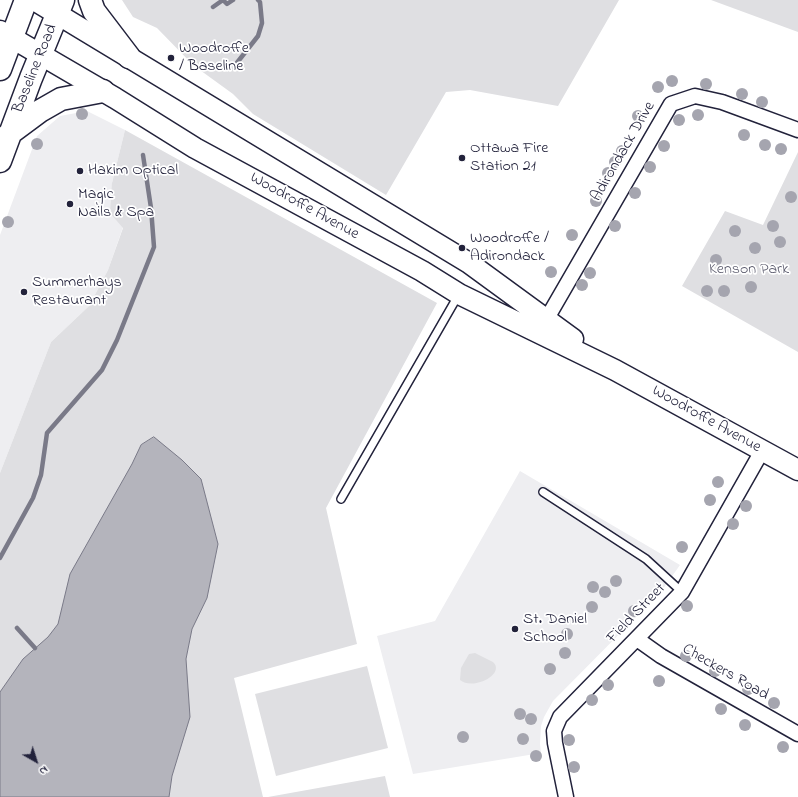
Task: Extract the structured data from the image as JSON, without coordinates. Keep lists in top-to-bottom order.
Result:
{
  "streets": {
    "main road": ["Baseline Road", "Woodroffe Avenue"],
    "street": ["Adirondack Drive", "Field Street", "Checkers Road"]
  },
  "crossings": [
    ["Baseline Road", "Woodroffe Avenue"],
    ["Adirondack Drive", "Woodroffe Avenue"],
    ["Woodroffe Avenue", "Field Street"],
    ["Field Street", "Checkers Road"]
  ],
  "parks": ["Kenson Park"],
  "places": [
    "Woodroffe / Baseline",
    "Ottawa Fire Station 21",
    "Hakim Optical",
    "Magic Nails & Spa",
    "Woodroffe / Adirondack",
    "Summerhays Restaurant",
    "St. Daniel School"
  ],
  "north": "bottom right"
}
